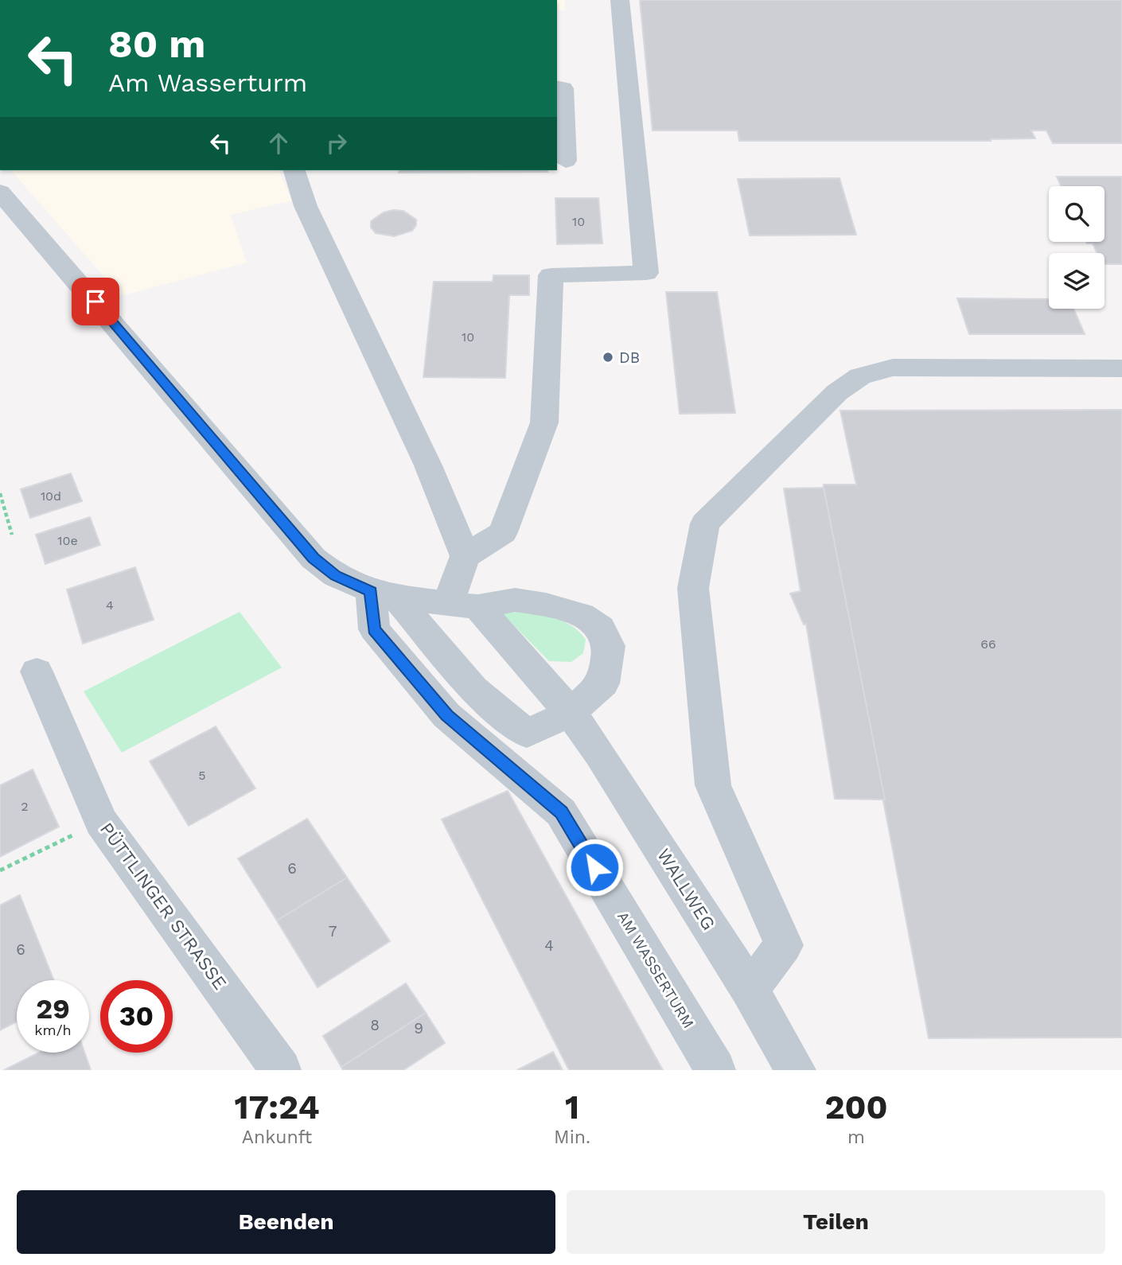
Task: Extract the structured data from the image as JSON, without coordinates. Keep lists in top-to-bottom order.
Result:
{
  "streets": {
    "street": ["WALLWEG", "PÜTTLINGER STRASSE", "AM WASSERTURM"]
  },
  "places": ["DB"],
  "house_numbers": [
    "10",
    "10",
    "10d",
    "10e",
    "4",
    "66",
    "5",
    "2",
    "6",
    "7",
    "4",
    "6",
    "8",
    "9"
  ],
  "page": {
    "turn": ["80 m", "Am Wasserturm"],
    "speed": "29 km/h",
    "limit": "30",
    "eta": [
      "17:24",
      "Ankunft",
      "1",
      "Min.",
      "200",
      "m"
    ],
    "buttons": ["Beenden", "Teilen"]
  }
}
